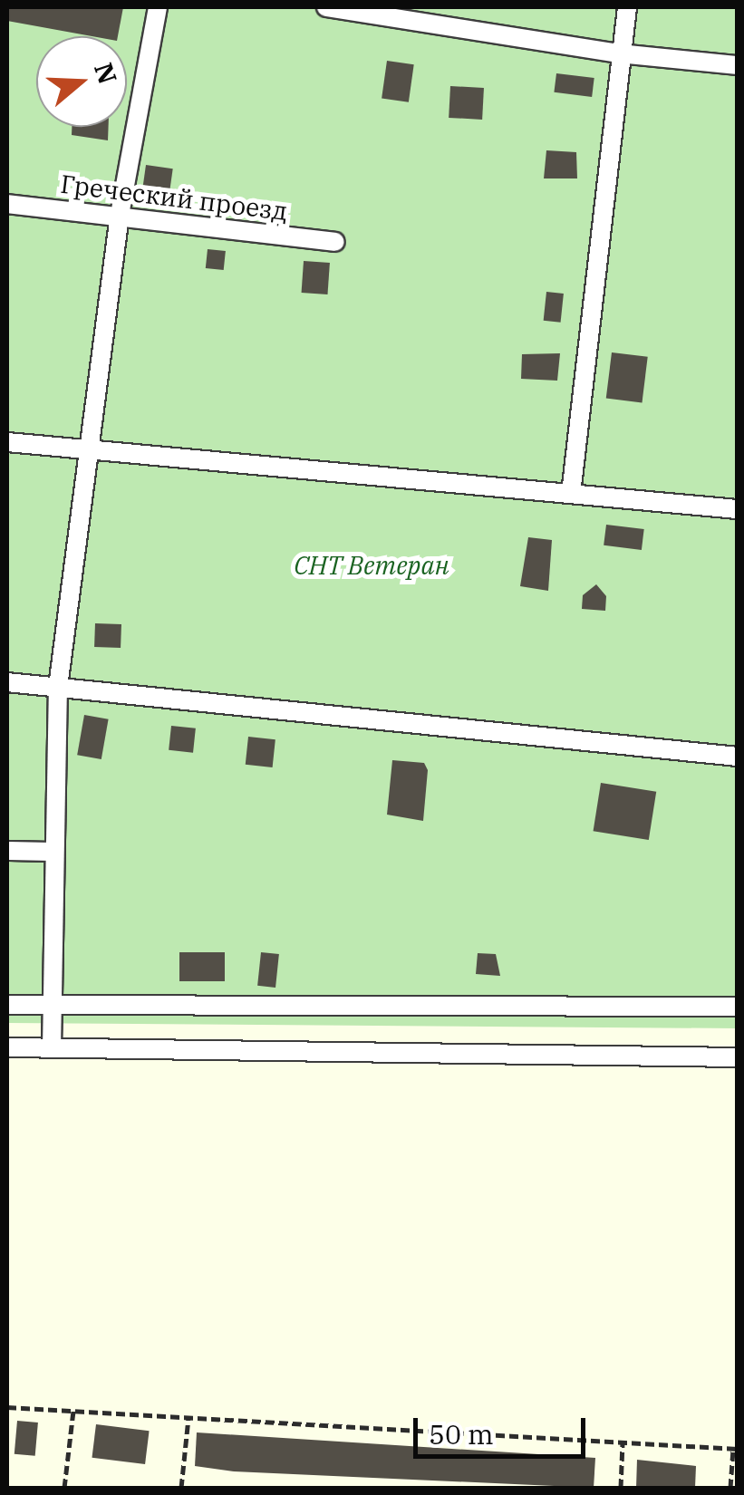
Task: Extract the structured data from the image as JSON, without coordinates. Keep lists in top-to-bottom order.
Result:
{
  "streets": {
    "street": ["Греческий проезд"]
  },
  "parks": ["СНТ Ветеран"],
  "scale_bar": "50 m",
  "north": "right"
}
